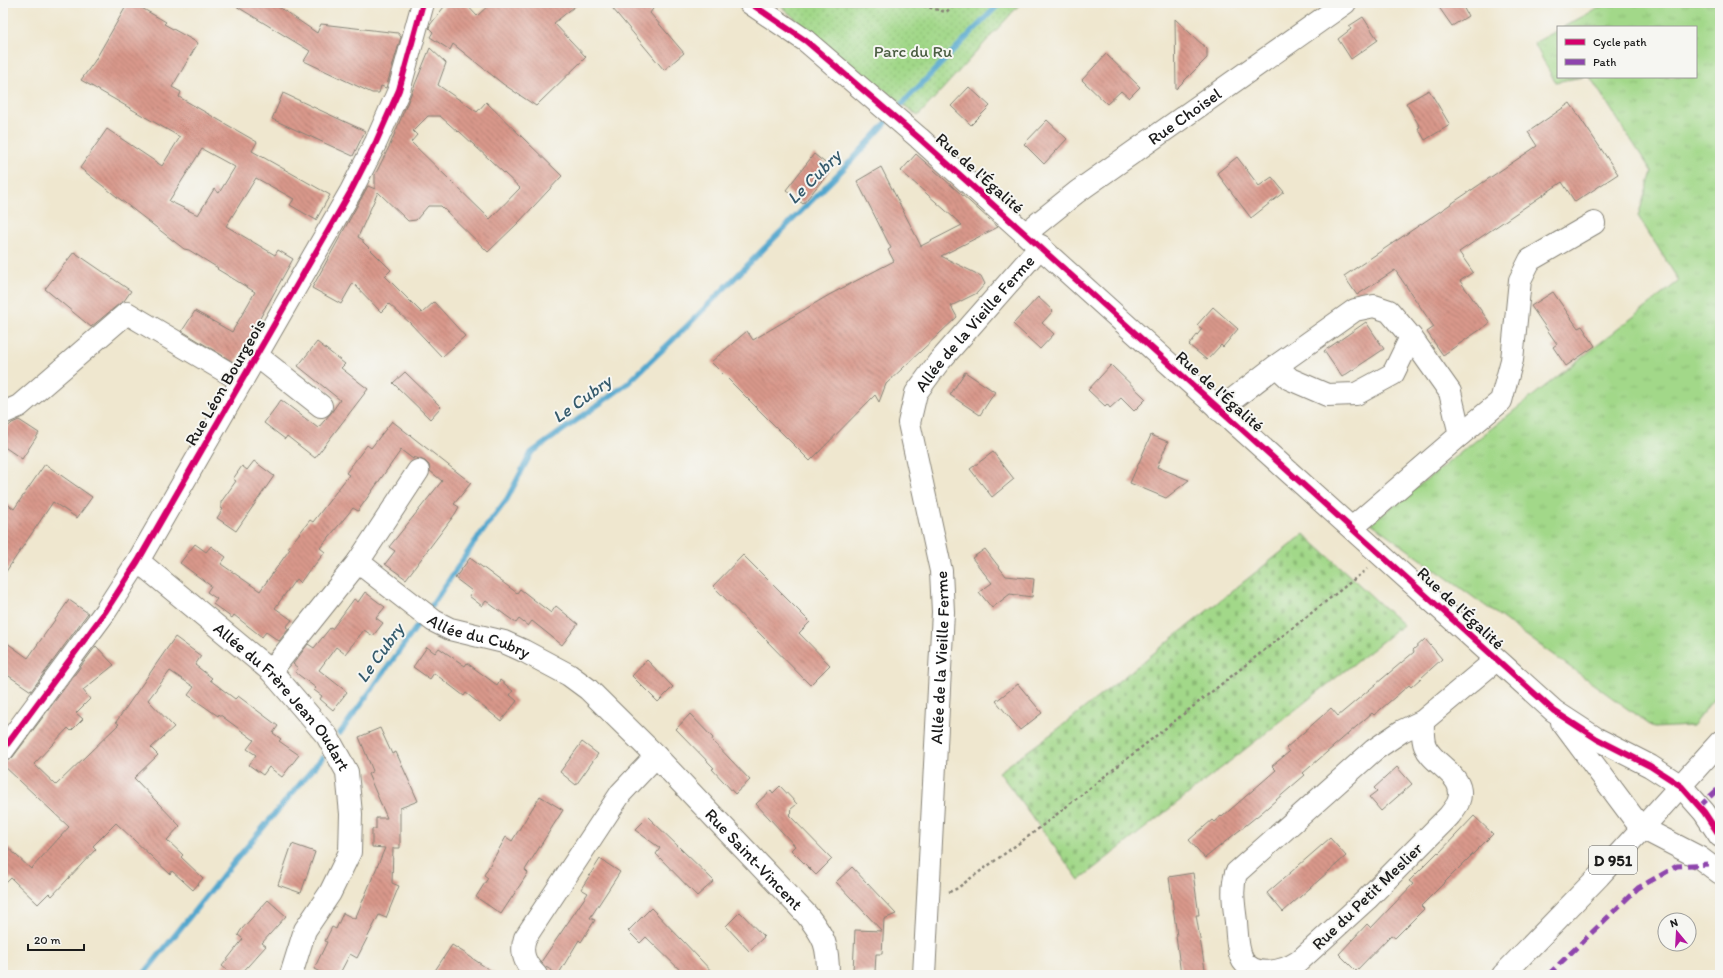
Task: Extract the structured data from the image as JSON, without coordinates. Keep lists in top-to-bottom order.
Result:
{
  "streets": {
    "street": [
      "Rue Choisel",
      "Rue de l'Égalité",
      "Allée de la Vieille Ferme",
      "Rue Léon Bourgeois",
      "Allée du Cubry",
      "Allée du Frère Jean Oudart",
      "Rue Saint-Vincent",
      "D 951",
      "Rue du Petit Meslier"
    ]
  },
  "crossings": [
    ["Rue Choisel", "Rue de l'Égalité"],
    ["Rue Choisel", "Allée de la Vieille Ferme"],
    ["Rue de l'Égalité", "Allée de la Vieille Ferme"],
    ["Rue de l'Égalité", "D 951"],
    ["Rue de l'Égalité", "Rue du Petit Meslier"],
    ["Rue Léon Bourgeois", "Allée du Frère Jean Oudart"],
    ["Allée du Cubry", "Rue Saint-Vincent"]
  ],
  "water": ["Le Cubry"],
  "parks": ["Parc du Ru"],
  "legend": ["Cycle path", "Path"],
  "scale_bar": "20 m",
  "north": "top"
}
